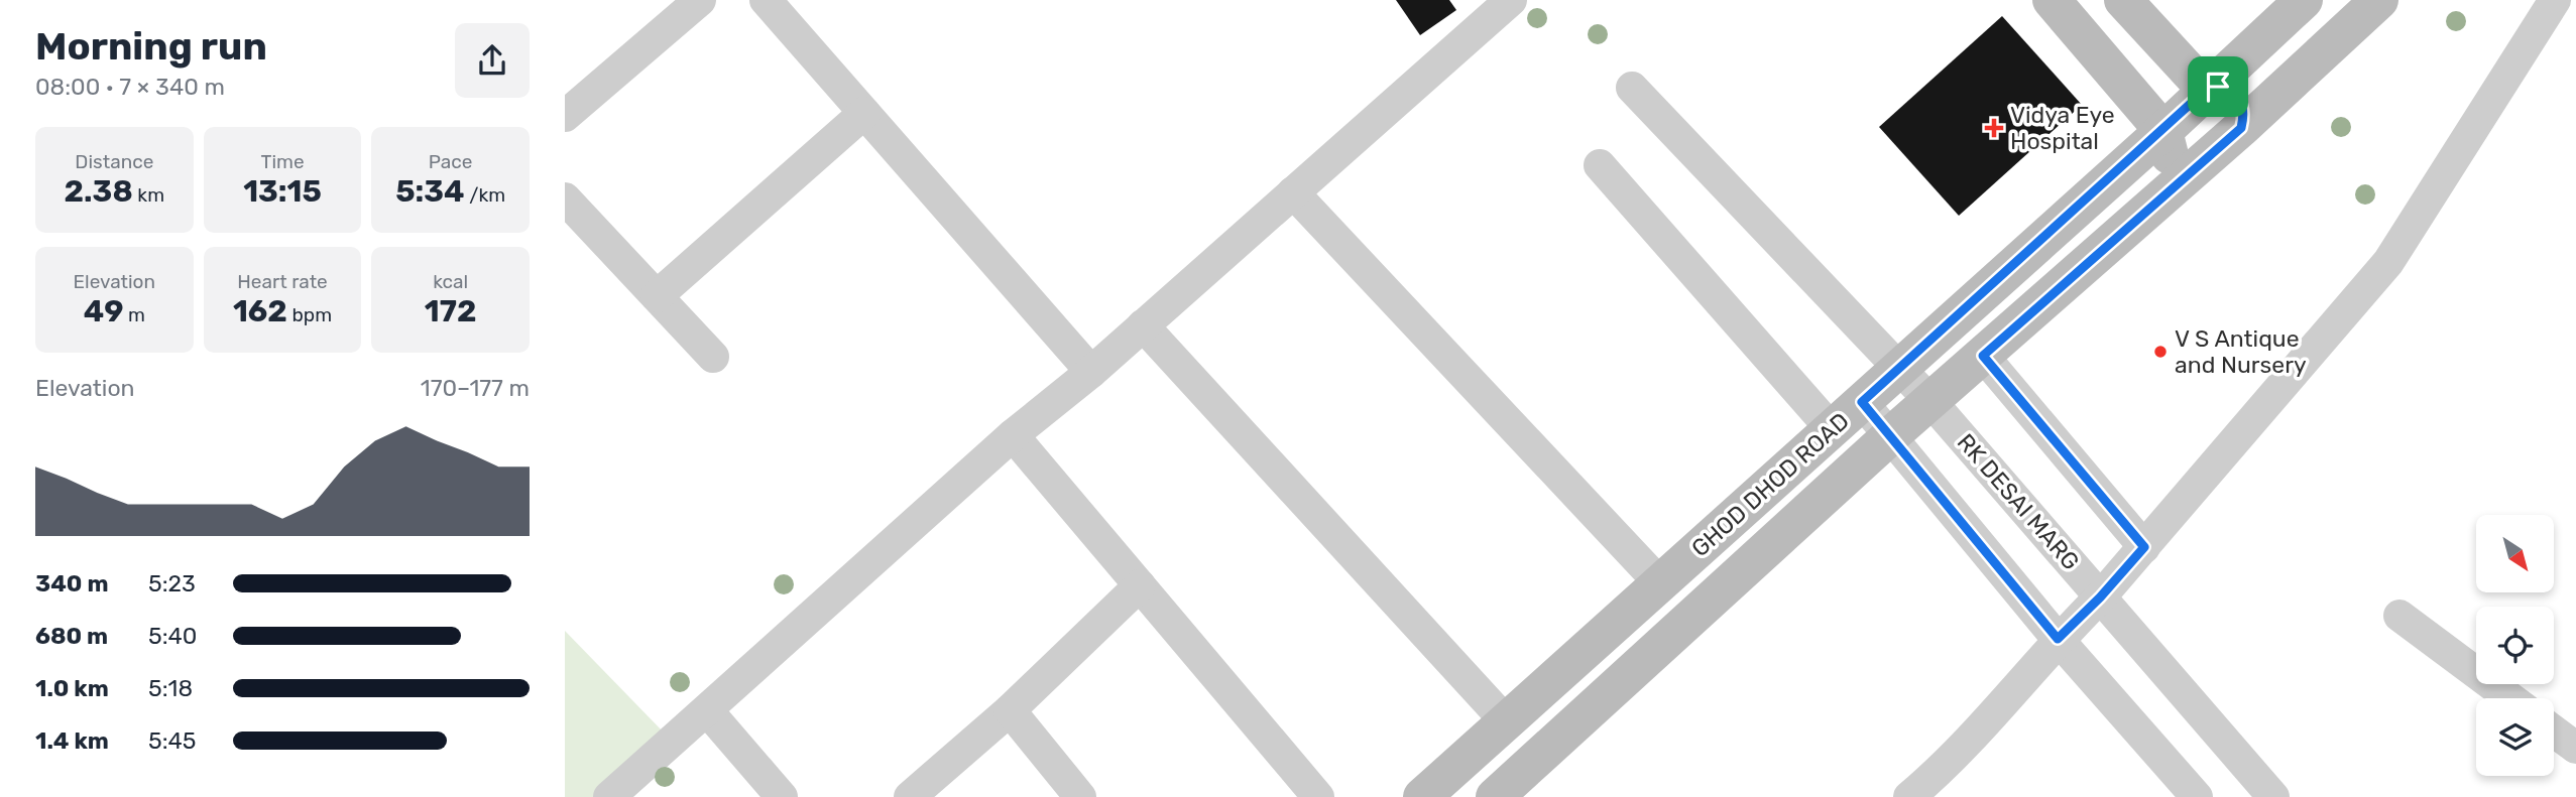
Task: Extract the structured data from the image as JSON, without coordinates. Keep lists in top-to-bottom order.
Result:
{
  "streets": {
    "main road": ["GHOD DHOD ROAD"],
    "street": ["RK DESAI MARG"]
  },
  "crossings": [
    ["GHOD DHOD ROAD", "RK DESAI MARG"]
  ],
  "places": {
    "health": ["Vidya Eye Hospital"],
    "other": ["V S Antique and Nursery"]
  },
  "north": "bottom right",
  "page": {
    "heading": ["Morning run", "08:00 · 7 × 340 m"],
    "stats": [
      ["Distance", "2.38 km"],
      ["Time", "13:15"],
      ["Pace", "5:34 /km"],
      ["Elevation", "49 m"],
      ["Heart rate", "162 bpm"],
      ["kcal", "172"]
    ],
    "chart": ["Elevation", "170–177 m"],
    "list": [
      {
        "name": "340 m",
        "note": "5:23"
      },
      {
        "name": "680 m",
        "note": "5:40"
      },
      {
        "name": "1.0 km",
        "note": "5:18"
      },
      {
        "name": "1.4 km",
        "note": "5:45"
      }
    ]
  }
}
